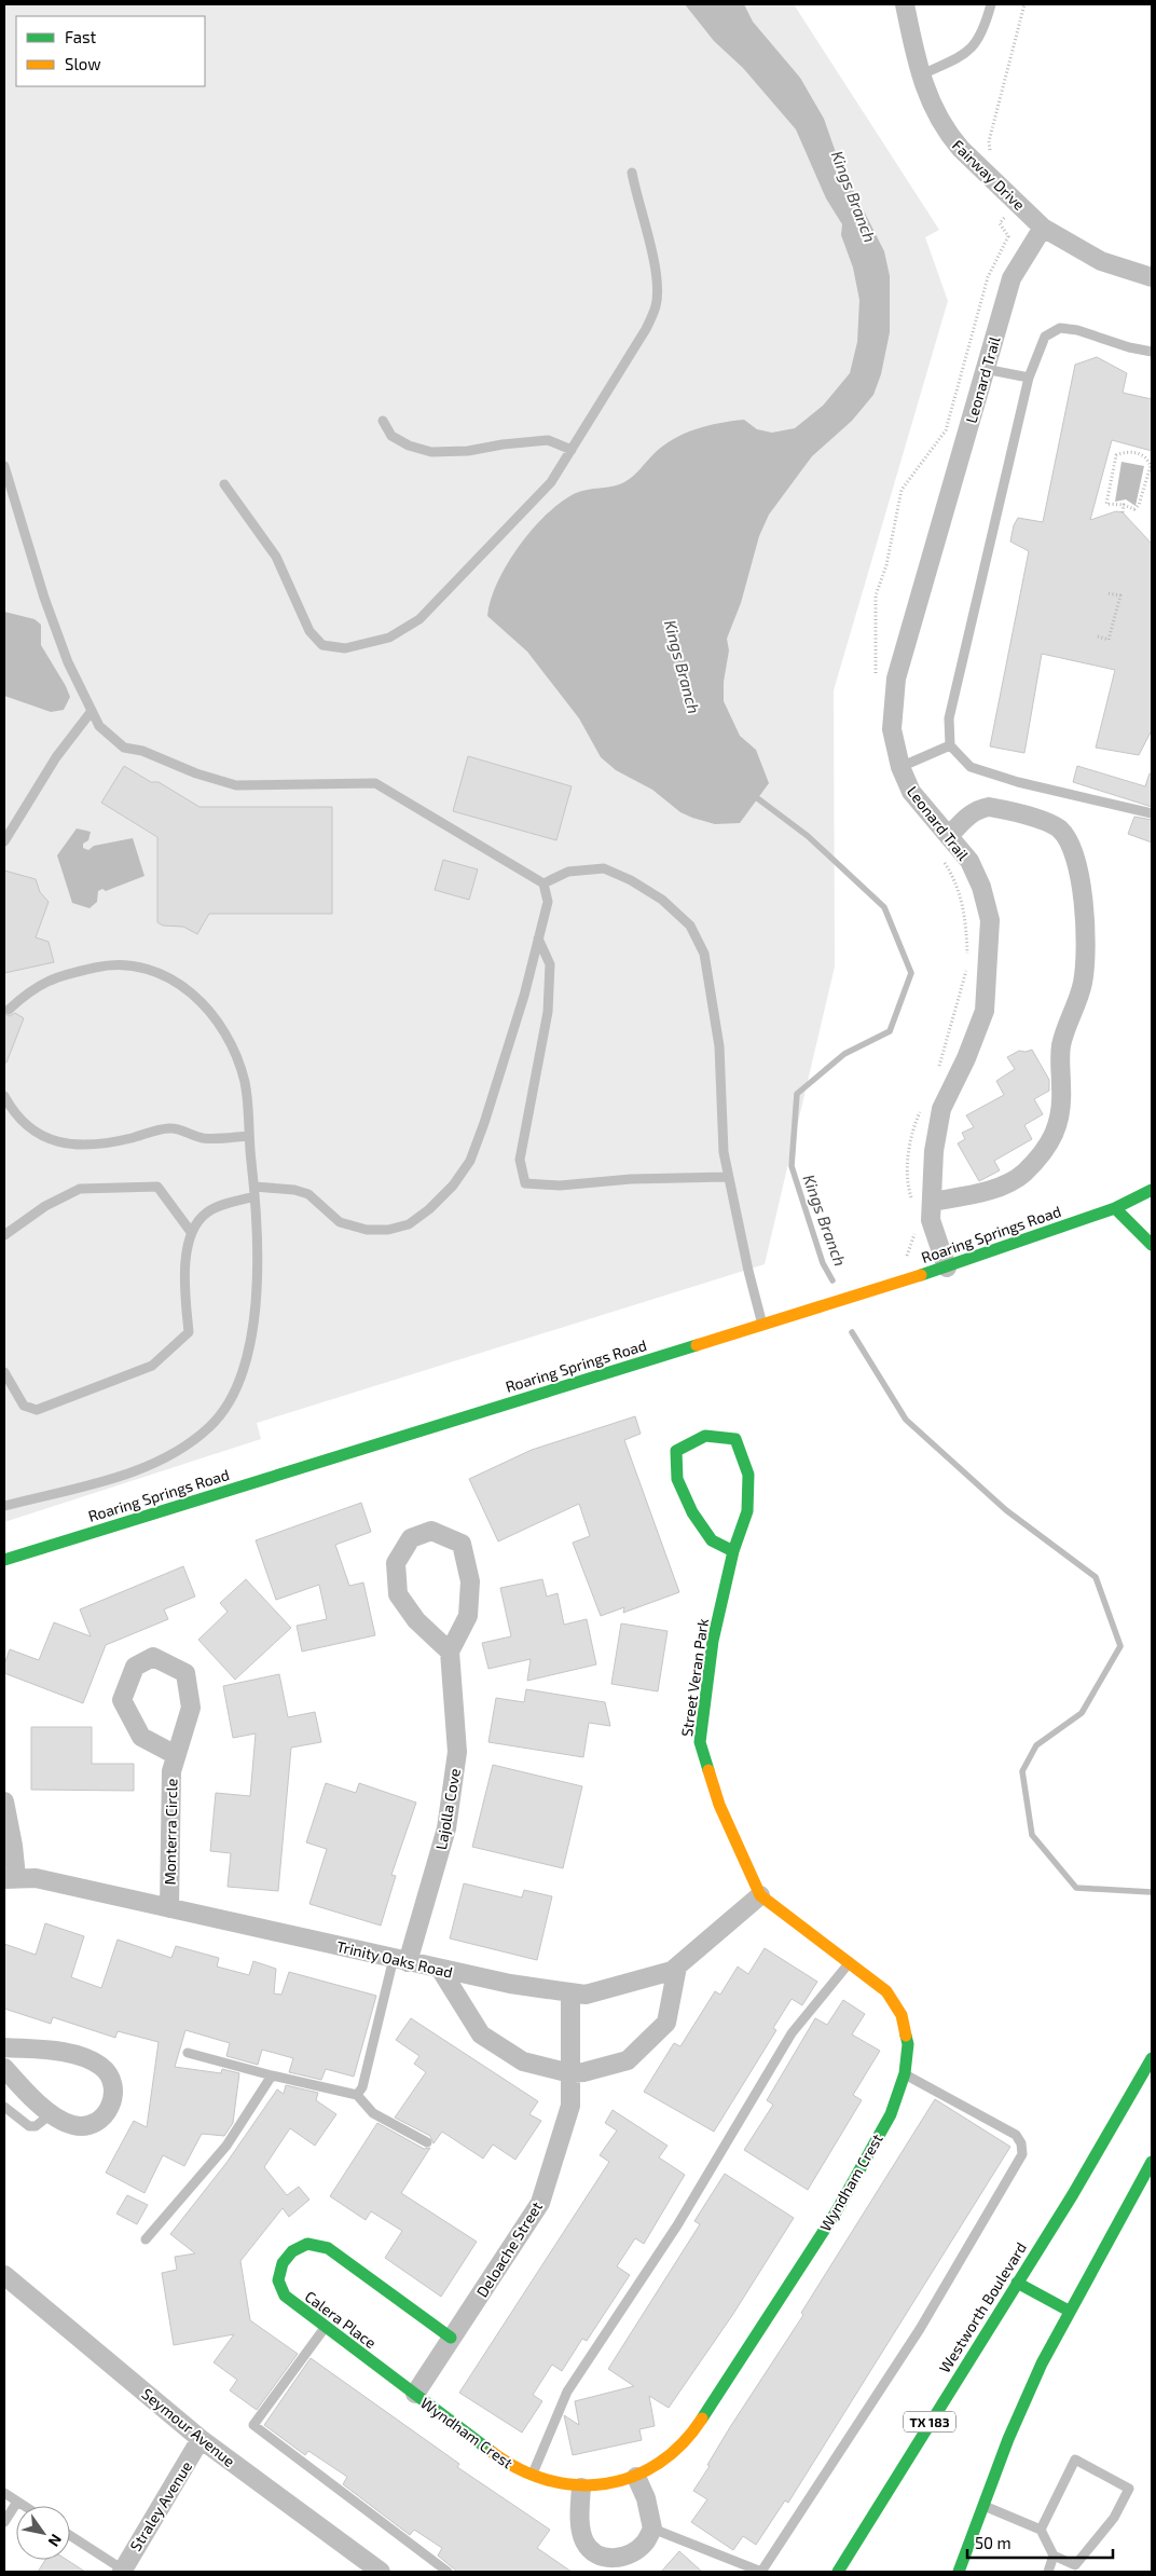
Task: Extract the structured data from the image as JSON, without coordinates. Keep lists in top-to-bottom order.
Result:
{
  "streets": {
    "street": [
      "Fairway Drive",
      "Leonard Trail",
      "Roaring Springs Road",
      "Street Veran Park",
      "Lajolla Cove",
      "Monterra Circle",
      "Trinity Oaks Road",
      "Wyndham Crest",
      "Deloache Street",
      "Westworth Boulevard",
      "Calera Place",
      "TX 183",
      "Seymour Avenue",
      "Straley Avenue"
    ]
  },
  "crossings": [
    ["Fairway Drive", "Leonard Trail"],
    ["Leonard Trail", "Roaring Springs Road"],
    ["Street Veran Park", "Trinity Oaks Road"],
    ["Street Veran Park", "Wyndham Crest"],
    ["Lajolla Cove", "Trinity Oaks Road"],
    ["Monterra Circle", "Trinity Oaks Road"],
    ["Trinity Oaks Road", "Wyndham Crest"],
    ["Trinity Oaks Road", "Deloache Street"],
    ["Wyndham Crest", "Deloache Street"],
    ["Wyndham Crest", "Calera Place"],
    ["Deloache Street", "Calera Place"],
    ["Seymour Avenue", "Straley Avenue"]
  ],
  "water": ["Kings Branch"],
  "legend": ["Fast", "Slow"],
  "scale_bar": "50 m",
  "north": "bottom right"
}
